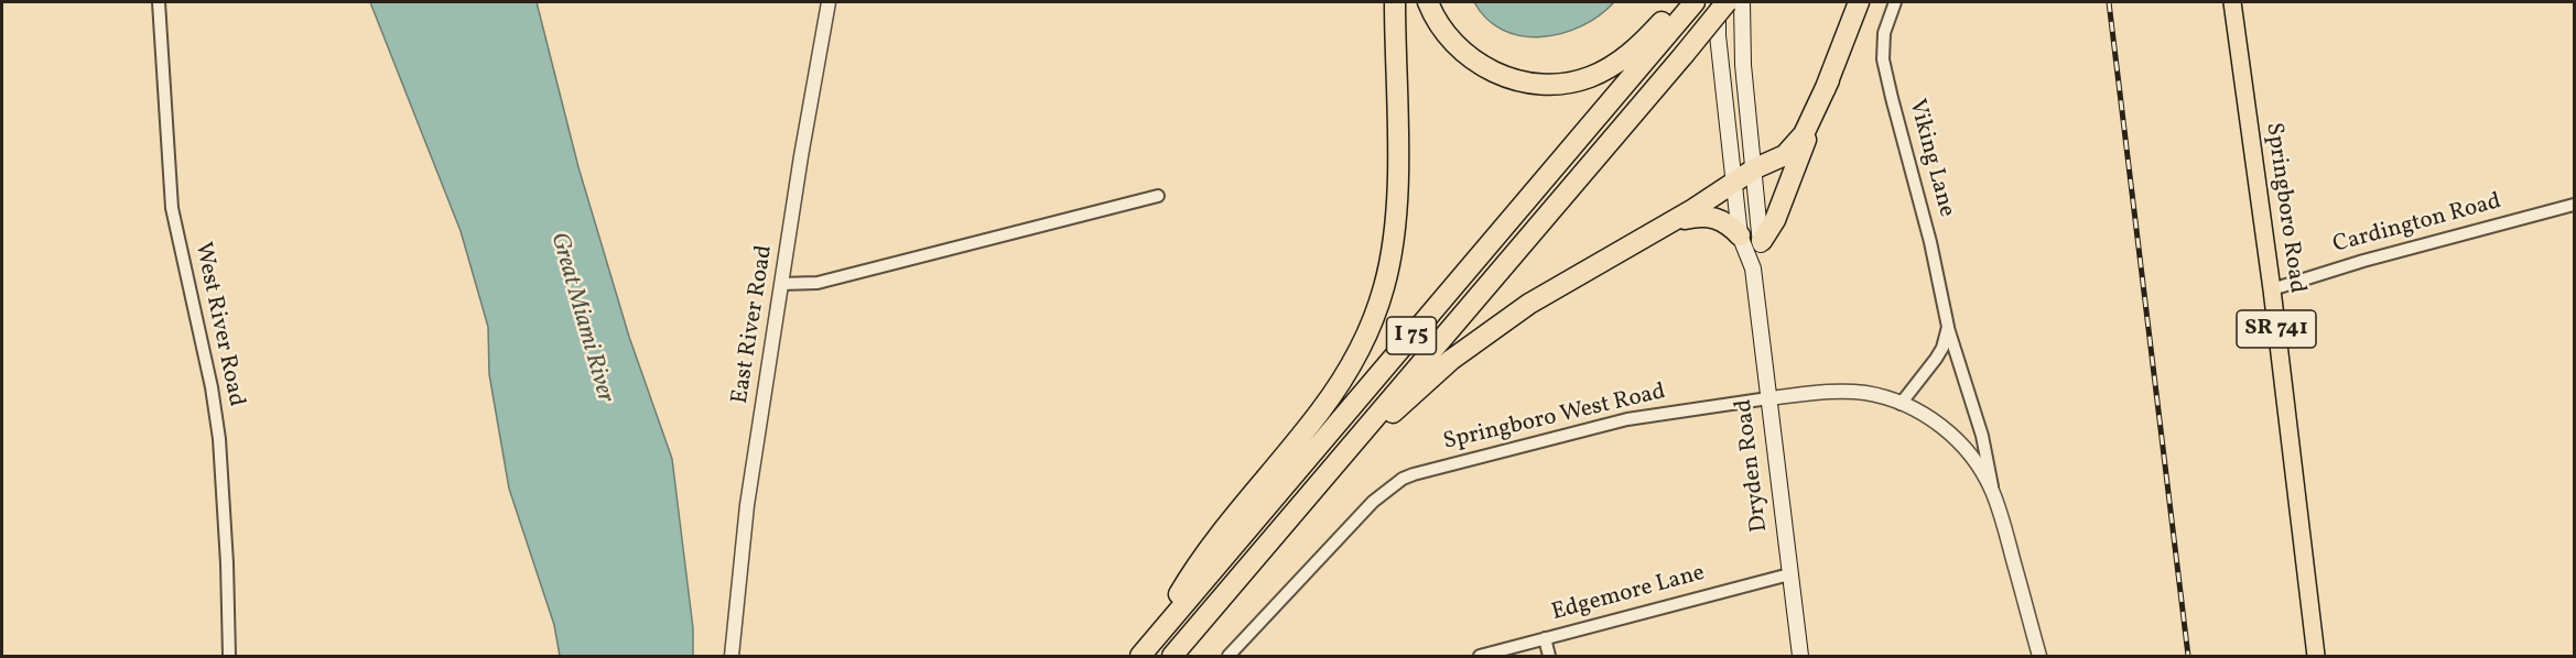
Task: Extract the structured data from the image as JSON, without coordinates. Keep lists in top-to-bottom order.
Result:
{
  "streets": {
    "highway": ["I 75"],
    "main road": ["Springboro Road", "SR 741", "Dryden Road"],
    "street": [
      "Viking Lane",
      "Cardington Road",
      "West River Road",
      "East River Road",
      "Springboro West Road",
      "Edgemore Lane"
    ]
  },
  "crossings": [
    ["Viking Lane", "Springboro West Road"],
    ["Springboro Road", "Cardington Road"],
    ["Springboro West Road", "Dryden Road"],
    ["Dryden Road", "Edgemore Lane"]
  ],
  "water": ["Great Miami River"]
}
